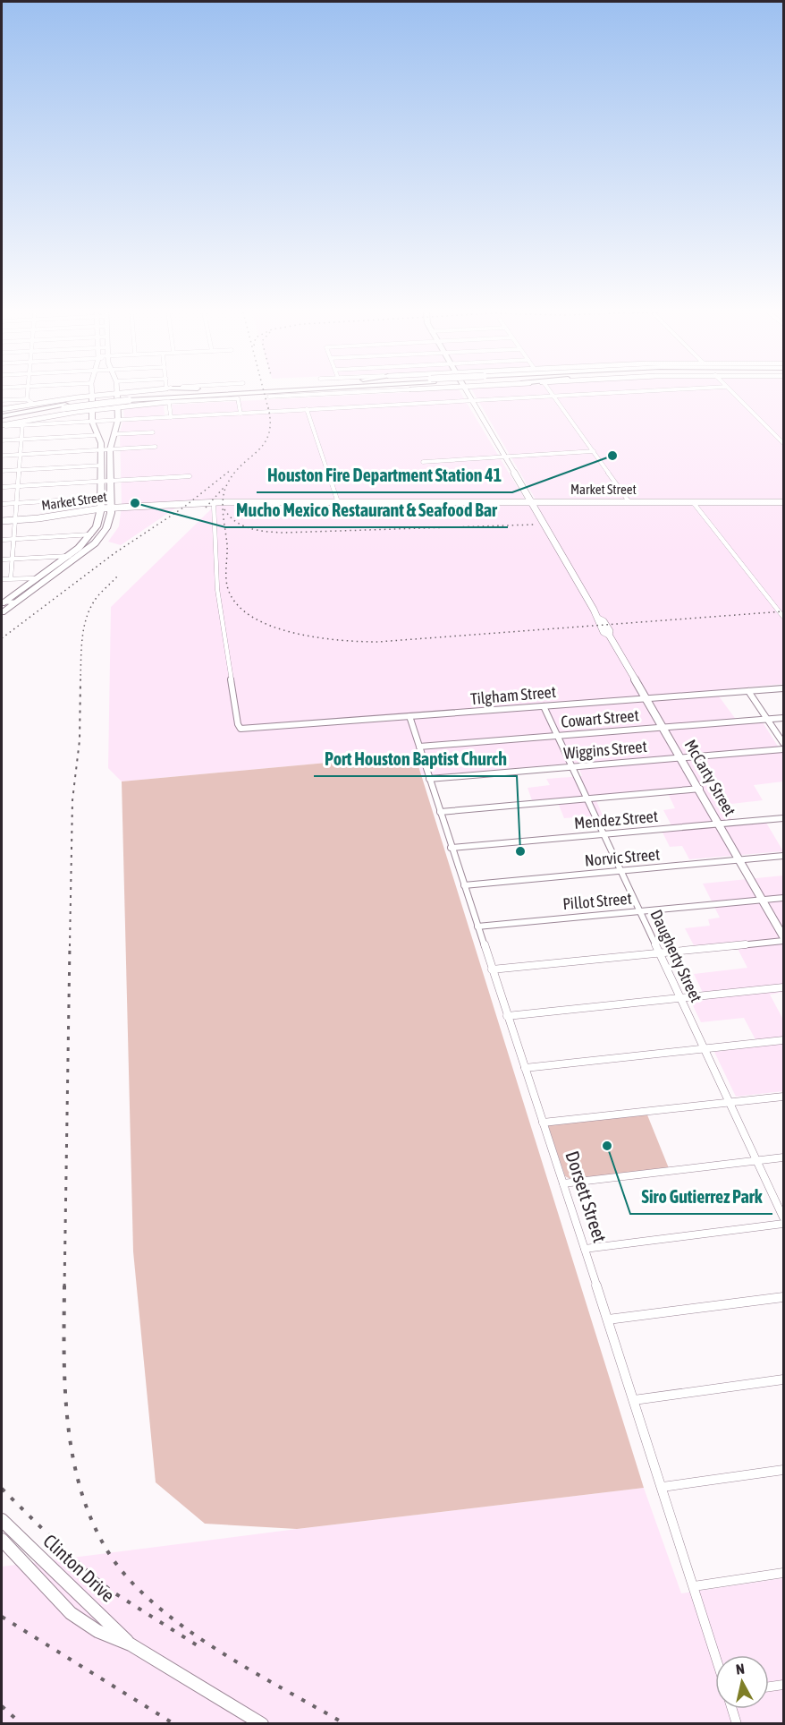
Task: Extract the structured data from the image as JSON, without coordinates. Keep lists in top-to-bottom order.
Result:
{
  "streets": {
    "main road": ["Market Street", "McCarty Street", "Clinton Drive"],
    "street": [
      "Tilgham Street",
      "Cowart Street",
      "Wiggins Street",
      "Mendez Street",
      "Norvic Street",
      "Pillot Street",
      "Daugherty Street",
      "Dorsett Street"
    ]
  },
  "crossings": [
    ["Market Street", "Tilgham Street"],
    ["Market Street", "McCarty Street"],
    ["Tilgham Street", "McCarty Street"],
    ["Tilgham Street", "Daugherty Street"],
    ["Tilgham Street", "Dorsett Street"],
    ["Cowart Street", "McCarty Street"],
    ["Cowart Street", "Daugherty Street"],
    ["Cowart Street", "Dorsett Street"],
    ["Wiggins Street", "McCarty Street"],
    ["Wiggins Street", "Daugherty Street"],
    ["Wiggins Street", "Dorsett Street"],
    ["McCarty Street", "Mendez Street"],
    ["McCarty Street", "Norvic Street"],
    ["McCarty Street", "Pillot Street"],
    ["Mendez Street", "Daugherty Street"],
    ["Mendez Street", "Dorsett Street"],
    ["Norvic Street", "Daugherty Street"],
    ["Norvic Street", "Dorsett Street"],
    ["Pillot Street", "Daugherty Street"],
    ["Pillot Street", "Dorsett Street"]
  ],
  "places": [
    "Houston Fire Department Station 41",
    "Mucho Mexico Restaurant & Seafood Bar",
    "Port Houston Baptist Church",
    "Siro Gutierrez Park"
  ],
  "north": "top"
}
